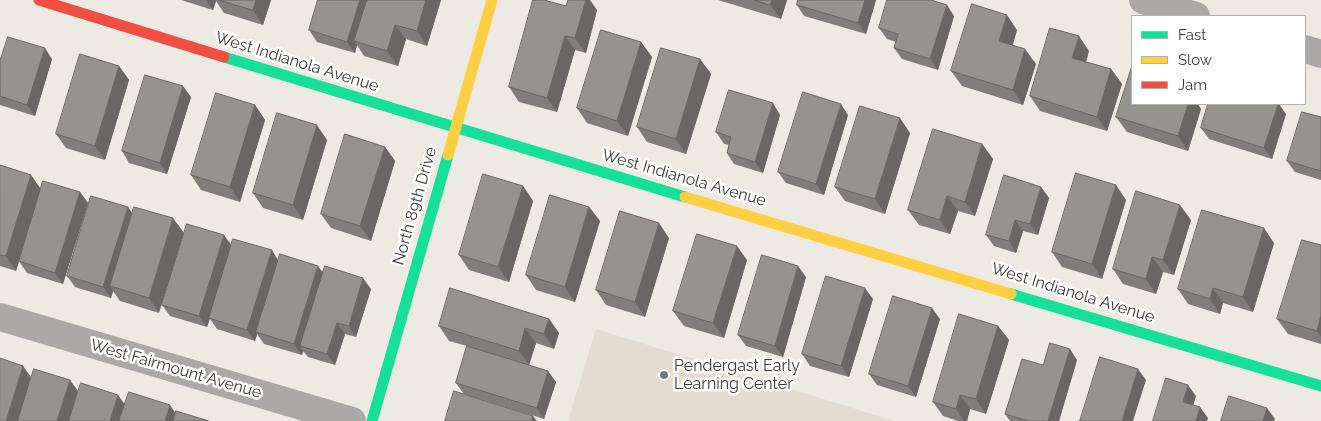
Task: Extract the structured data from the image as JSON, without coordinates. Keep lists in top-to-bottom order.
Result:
{
  "streets": {
    "street": ["West Indianola Avenue", "North 89th Drive", "West Fairmount Avenue"]
  },
  "crossings": [
    ["West Indianola Avenue", "North 89th Drive"]
  ],
  "places": ["Pendergast Early Learning Center"],
  "legend": ["Fast", "Slow", "Jam"]
}
